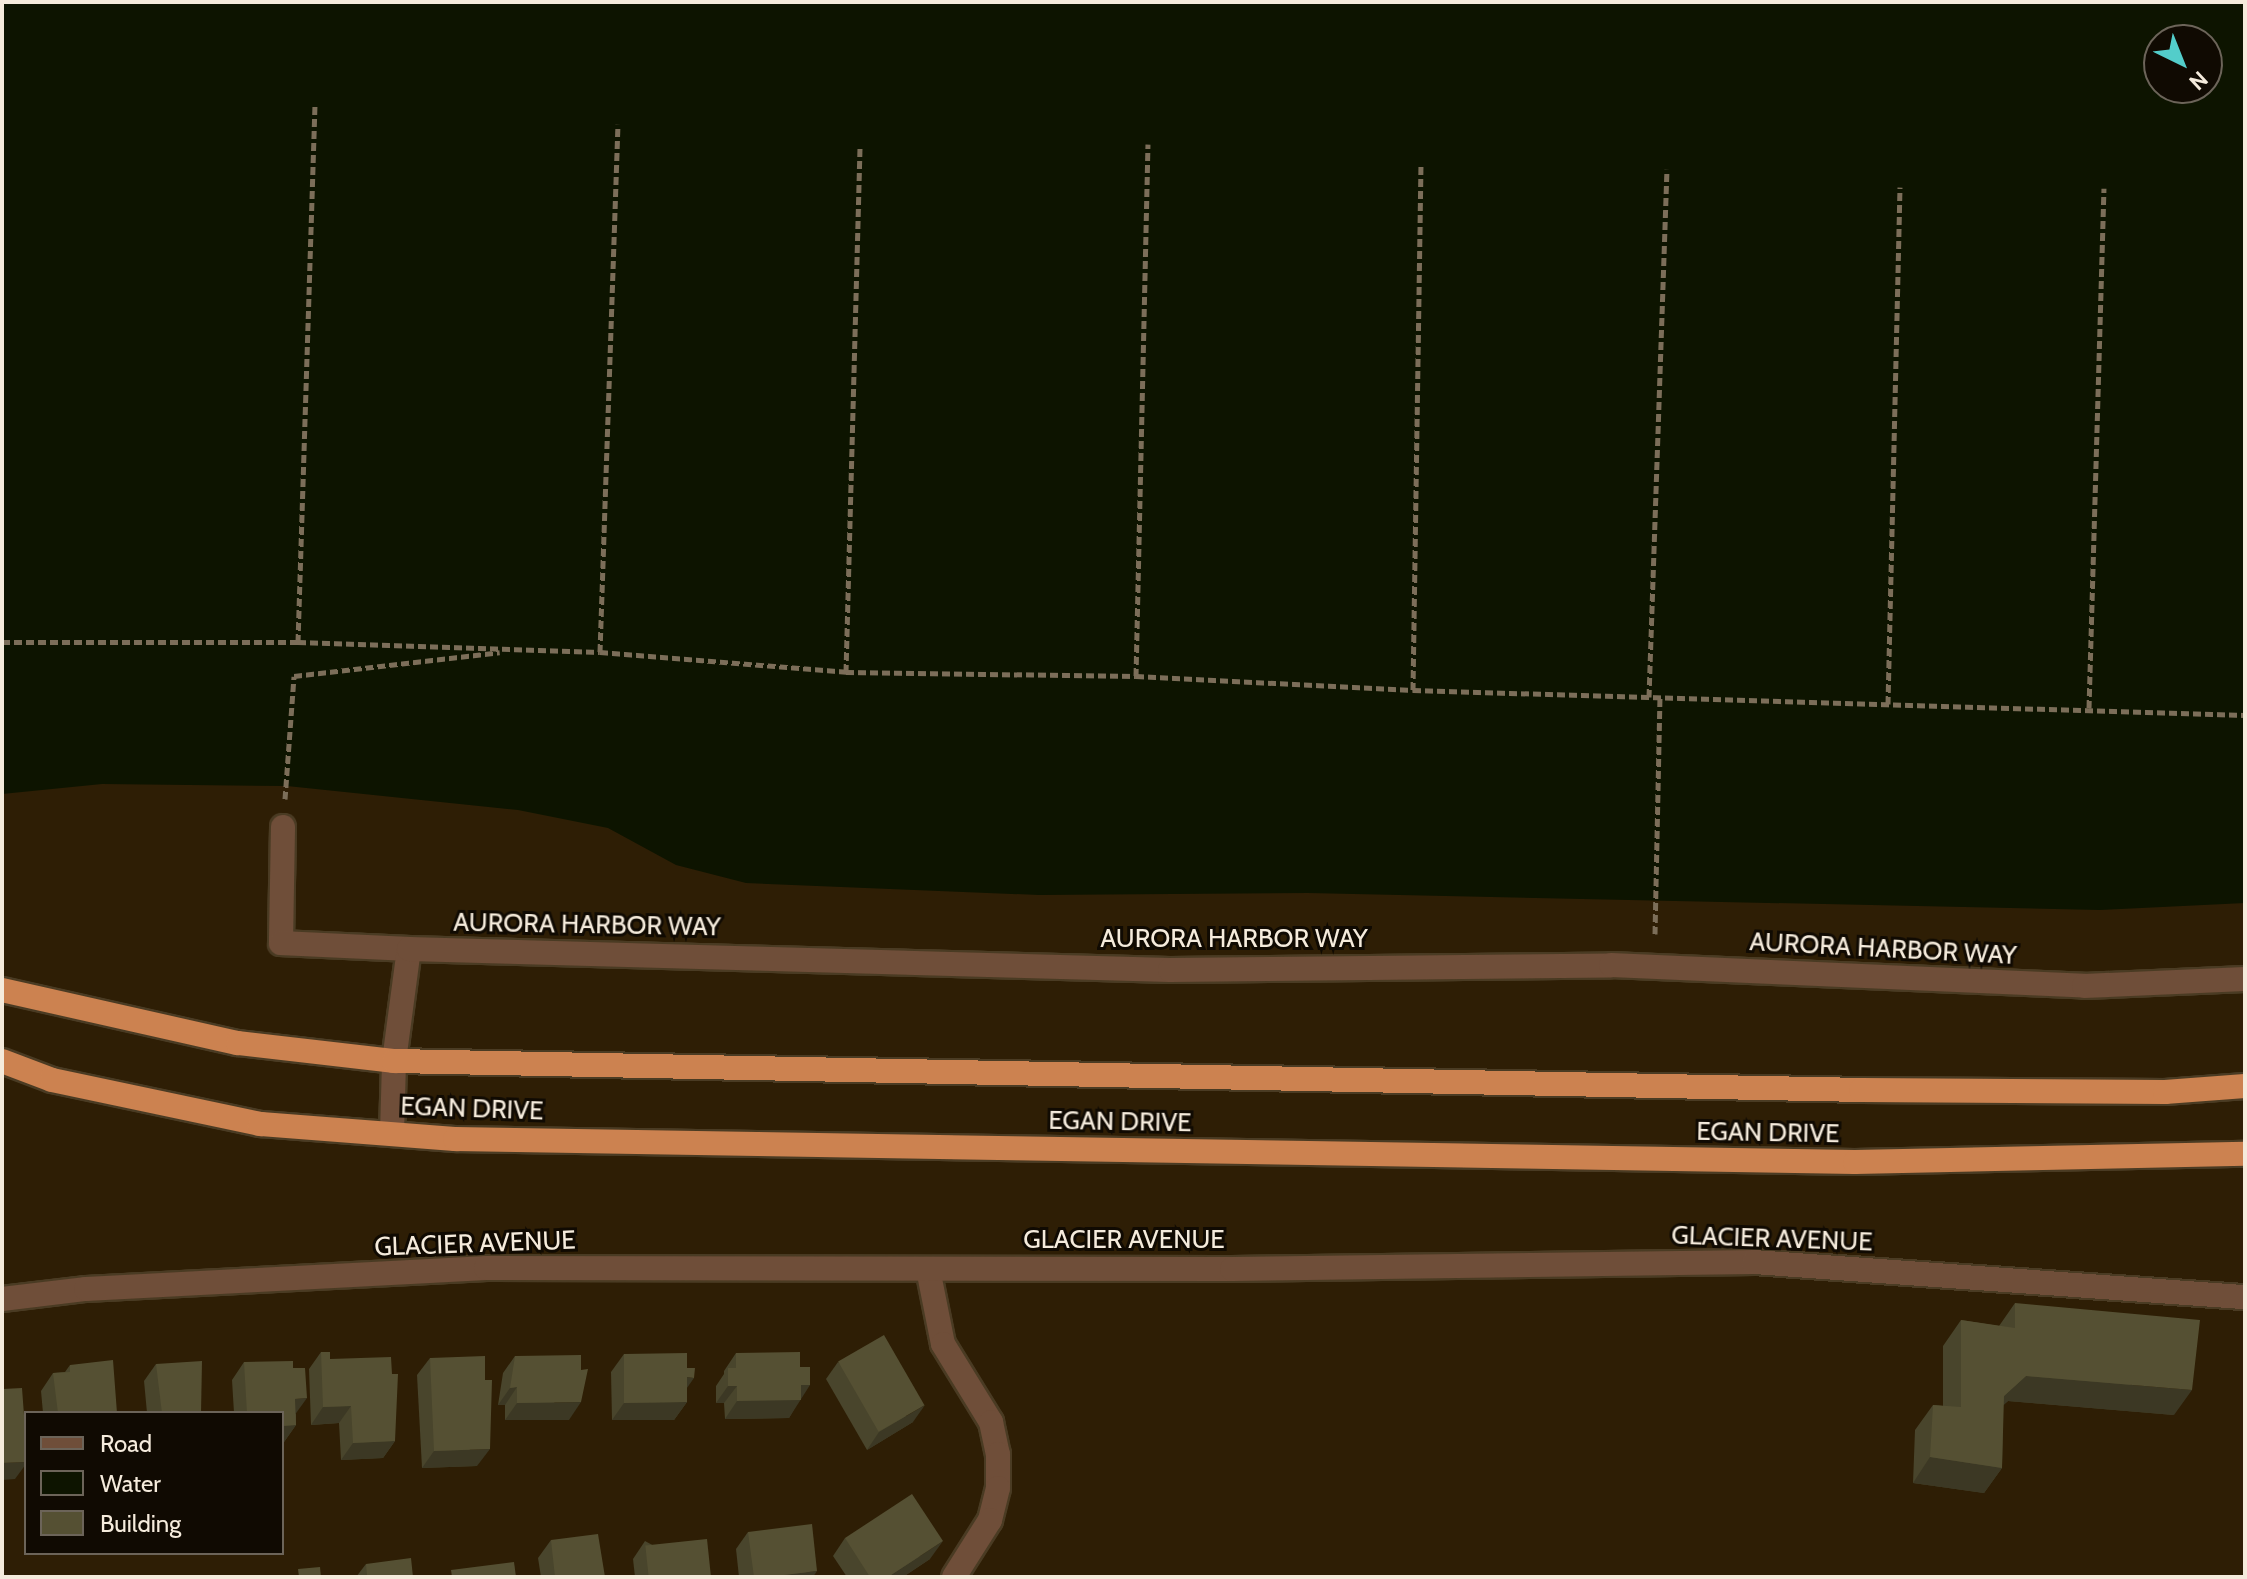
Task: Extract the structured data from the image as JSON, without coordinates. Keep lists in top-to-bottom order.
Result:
{
  "streets": {
    "highway": ["EGAN DRIVE"],
    "street": ["AURORA HARBOR WAY", "GLACIER AVENUE"]
  },
  "legend": ["Road", "Water", "Building"],
  "north": "bottom right"
}
